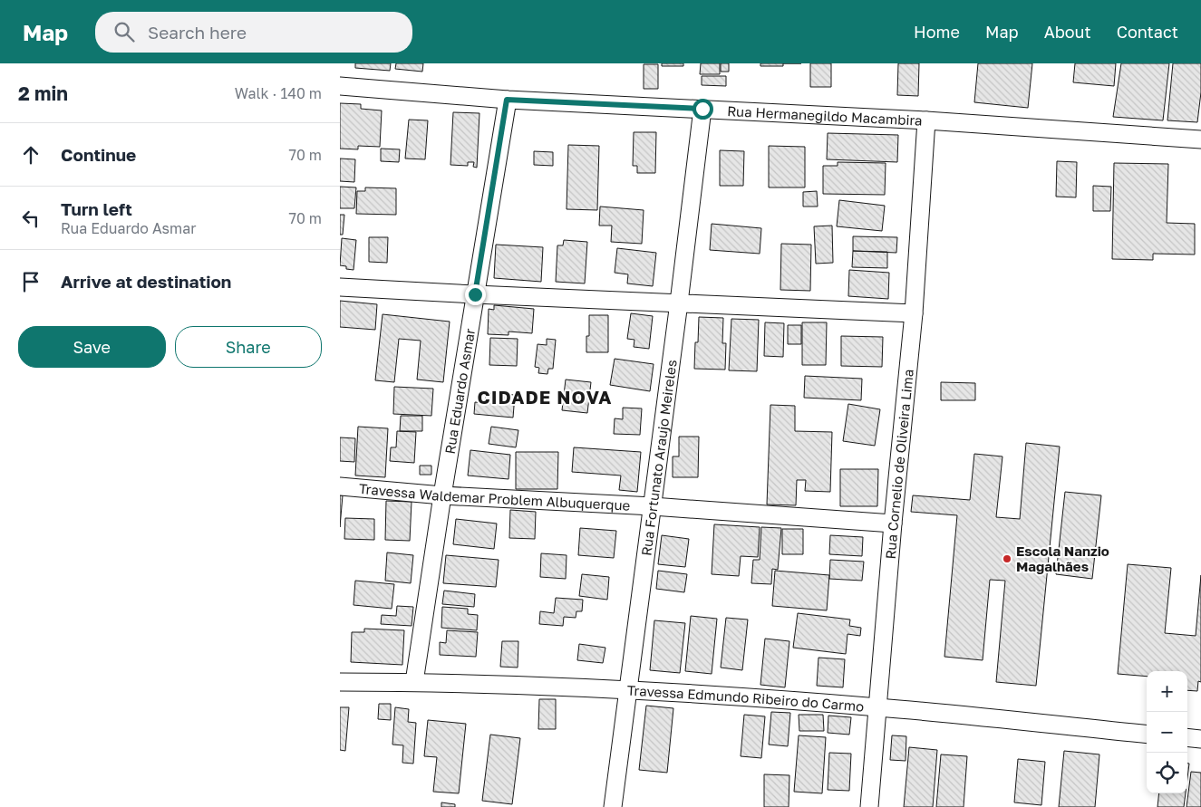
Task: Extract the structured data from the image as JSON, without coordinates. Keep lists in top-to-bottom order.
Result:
{
  "streets": {
    "street": [
      "Rua Hermanegildo Macambira",
      "Rua Eduardo Asmar",
      "Rua Fortunato Araujo Meireles",
      "Rua Cornelio de Oliveira Lima",
      "Travessa Waldemar Problem Albuquerque",
      "Travessa Edmundo Ribeiro do Carmo"
    ]
  },
  "crossings": [
    ["Rua Hermanegildo Macambira", "Rua Eduardo Asmar"],
    ["Rua Hermanegildo Macambira", "Rua Fortunato Araujo Meireles"],
    ["Rua Hermanegildo Macambira", "Rua Cornelio de Oliveira Lima"],
    ["Rua Eduardo Asmar", "Travessa Waldemar Problem Albuquerque"],
    ["Rua Eduardo Asmar", "Travessa Edmundo Ribeiro do Carmo"],
    ["Rua Fortunato Araujo Meireles", "Travessa Waldemar Problem Albuquerque"],
    ["Rua Fortunato Araujo Meireles", "Travessa Edmundo Ribeiro do Carmo"],
    ["Rua Cornelio de Oliveira Lima", "Travessa Waldemar Problem Albuquerque"],
    ["Rua Cornelio de Oliveira Lima", "Travessa Edmundo Ribeiro do Carmo"]
  ],
  "districts": ["CIDADE NOVA"],
  "places": ["Escola Nanzio Magalhães"],
  "page": {
    "header": "Map",
    "search": "Search here",
    "nav": [
      "Home",
      "Map",
      "About",
      "Contact"
    ],
    "heading": ["2 min", "Walk · 140 m"],
    "list": [
      ["Continue", "70 m"],
      ["Turn left", "Rua Eduardo Asmar", "70 m"],
      "Arrive at destination"
    ],
    "buttons": ["Save", "Share"],
    "map_buttons": ["+", "−"]
  }
}
